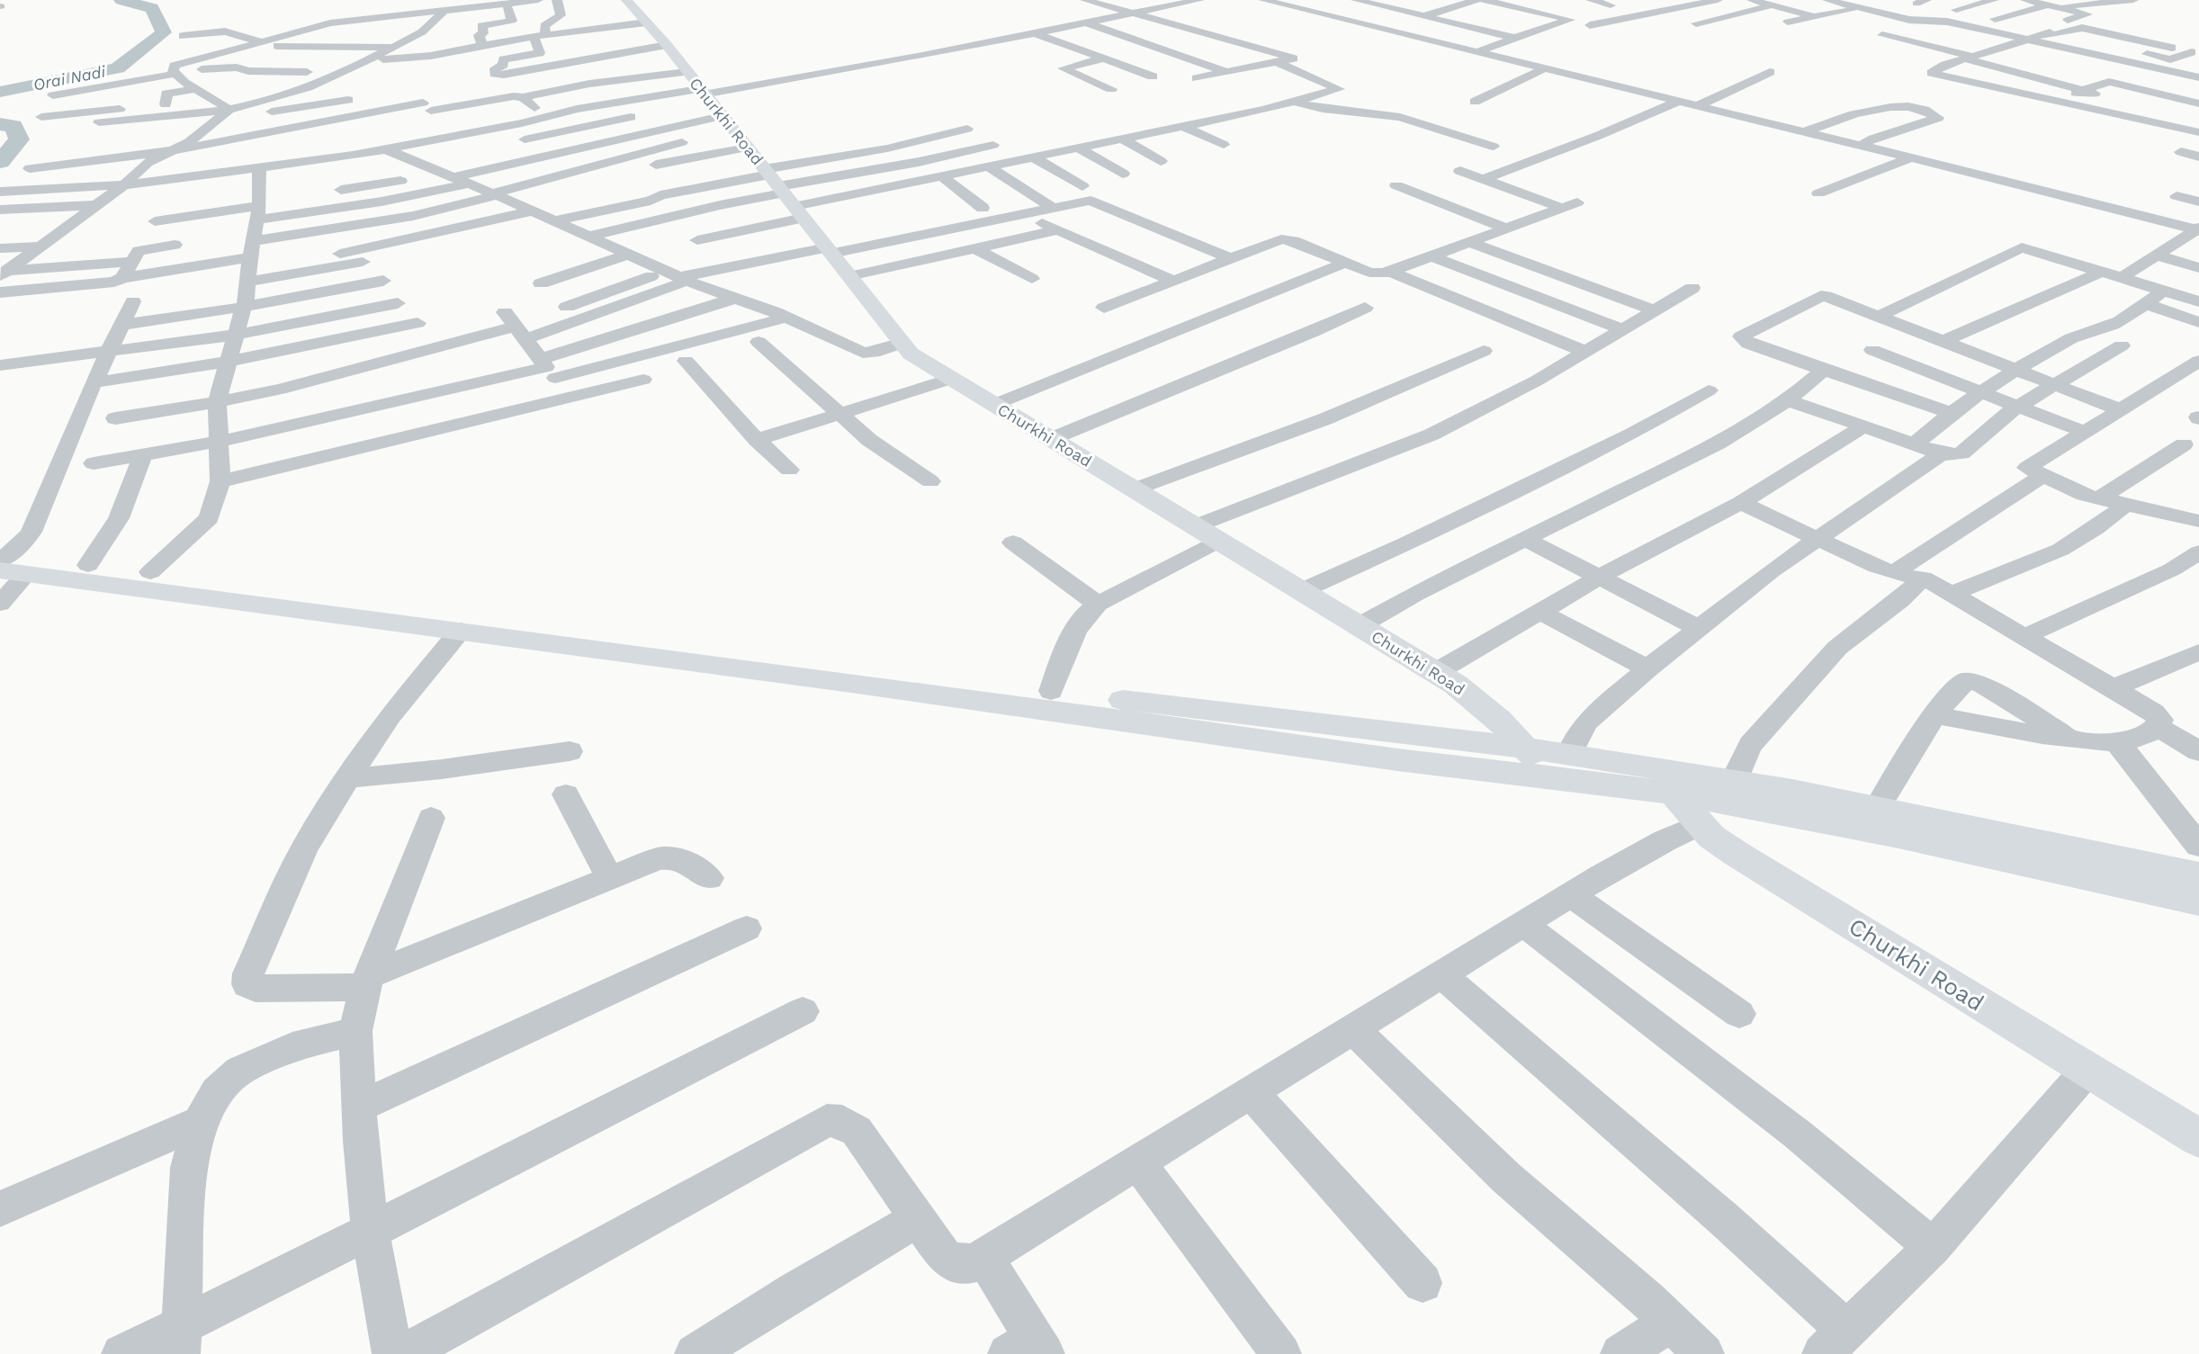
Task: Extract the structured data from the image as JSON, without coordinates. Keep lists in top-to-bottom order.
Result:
{
  "streets": {
    "street": ["Churkhi Road"]
  },
  "water": ["Orai Nadi"]
}
